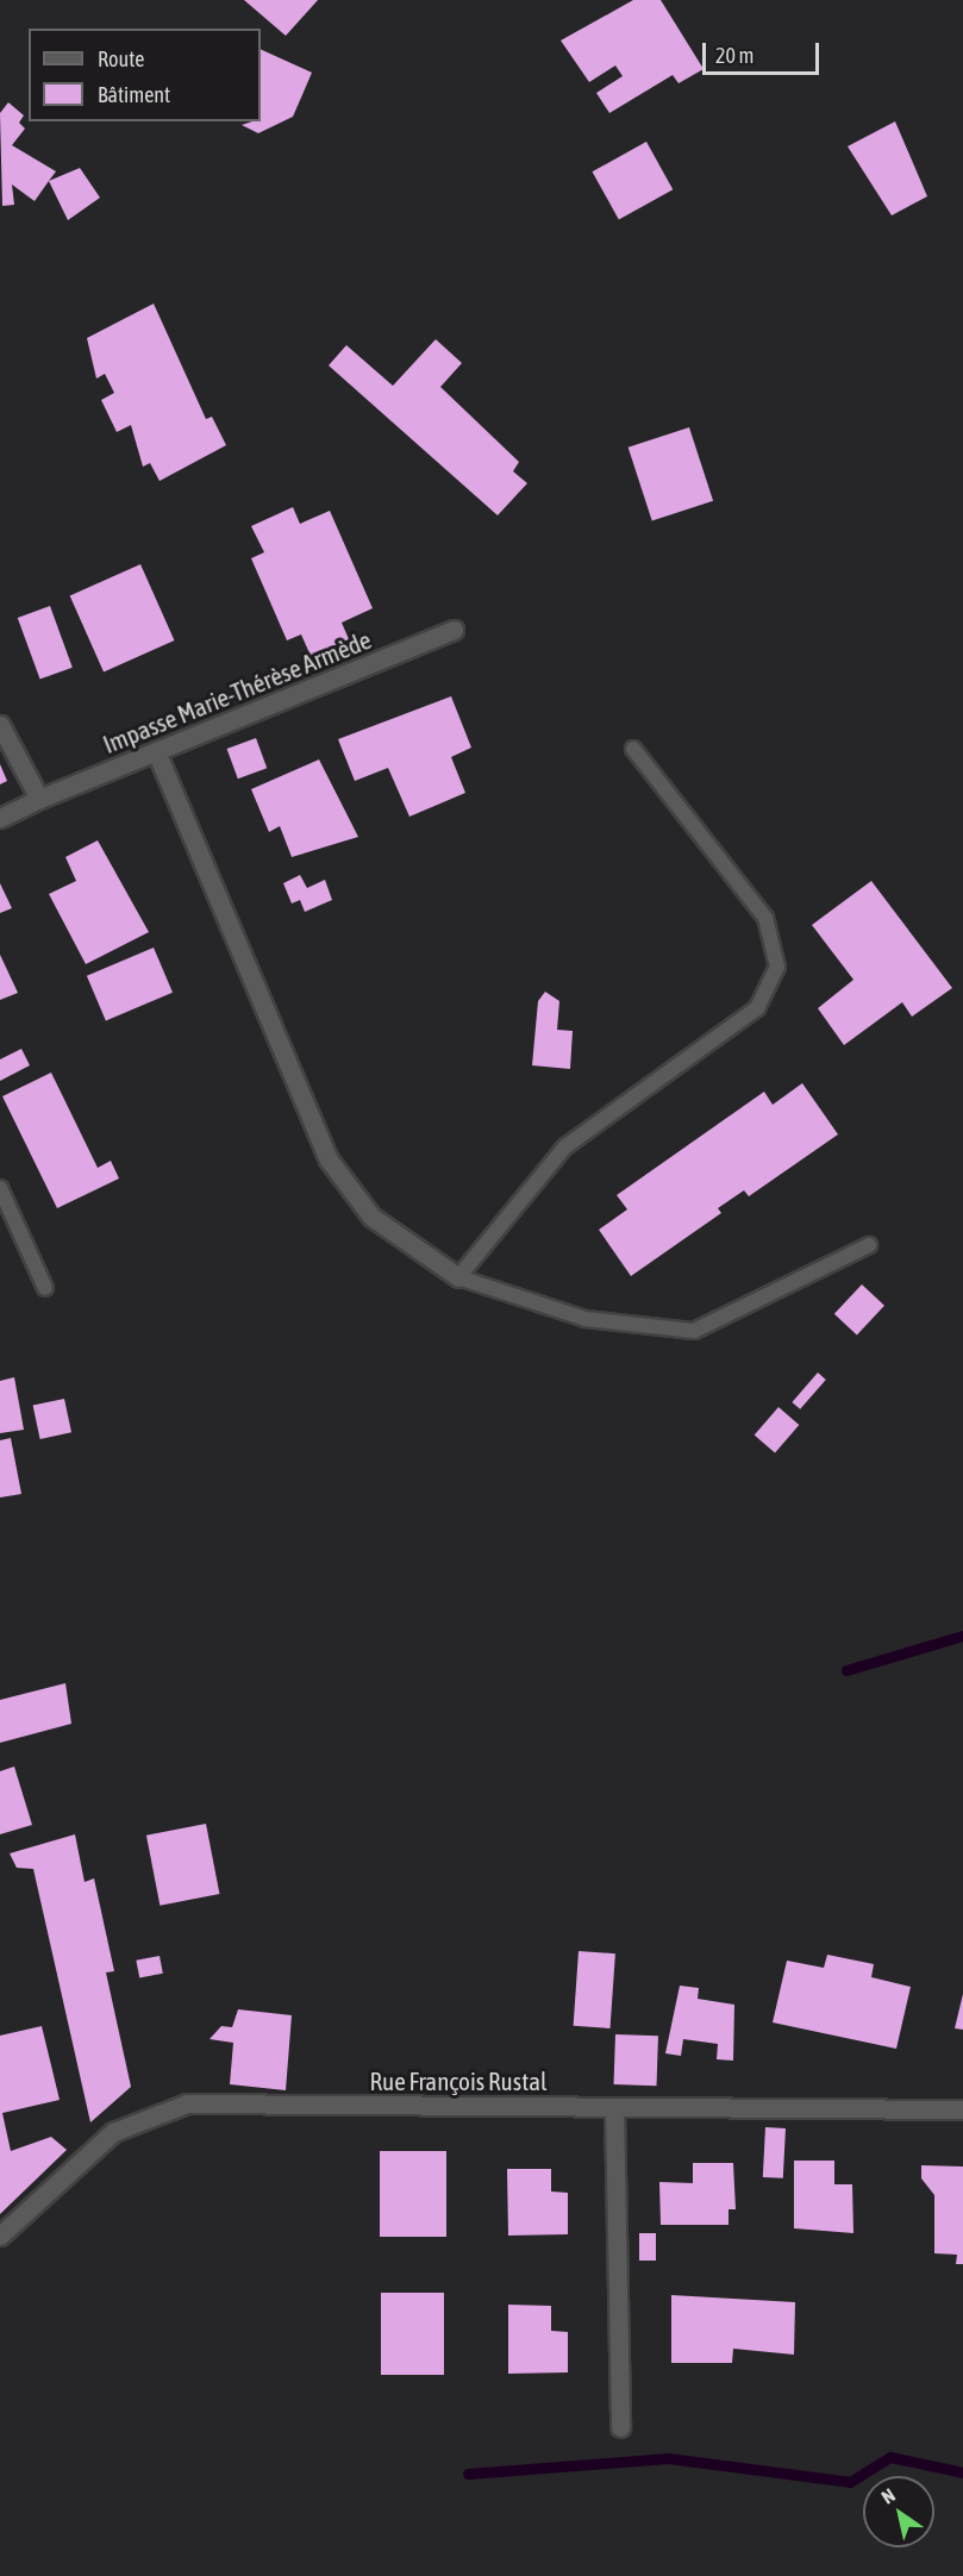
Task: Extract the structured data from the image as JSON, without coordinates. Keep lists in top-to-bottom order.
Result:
{
  "streets": {
    "street": ["Impasse Marie-Thérèse Armède", "Rue François Rustal"]
  },
  "legend": ["Route", "Bâtiment"],
  "scale_bar": "20 m",
  "north": "top left"
}
